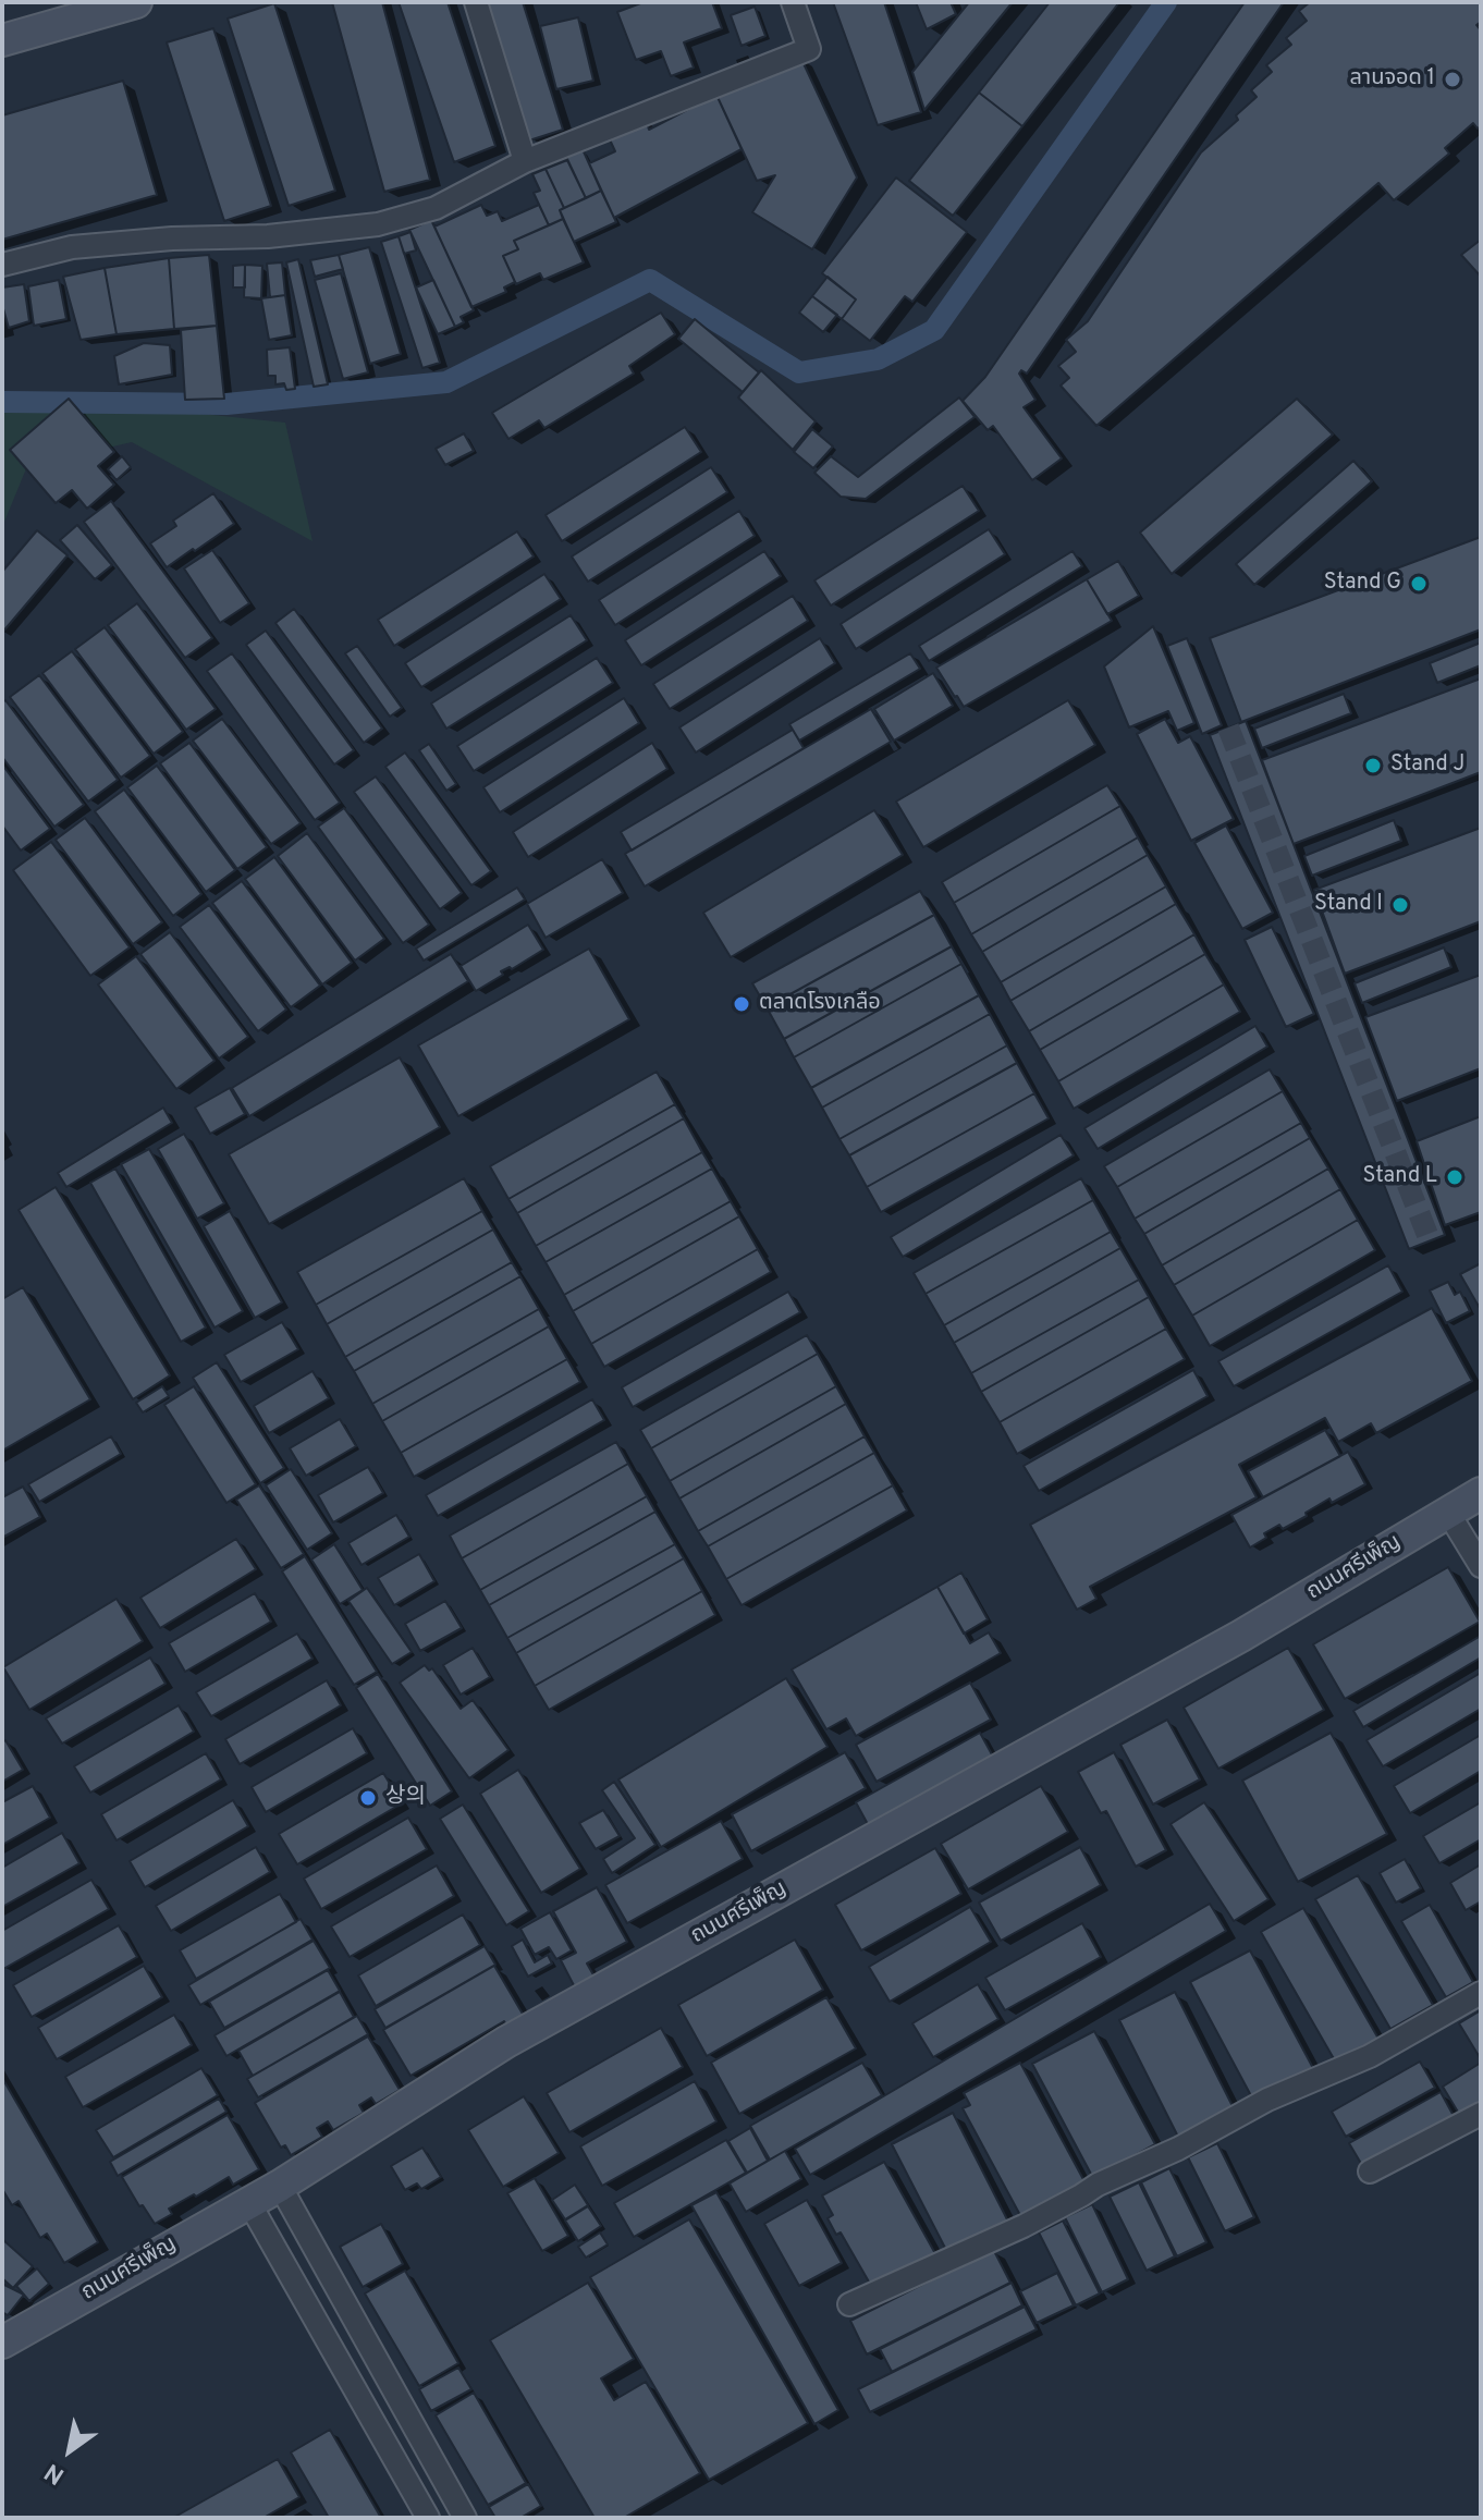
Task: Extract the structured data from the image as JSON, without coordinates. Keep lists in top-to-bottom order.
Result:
{
  "streets": {
    "main road": ["ถนนศรีเพ็ญ"]
  },
  "places": [
    "ลานจอด 1",
    "Stand G",
    "Stand J",
    "Stand I",
    "ตลาดโรงเกลือ",
    "Stand L",
    "상의"
  ],
  "north": "bottom left"
}
